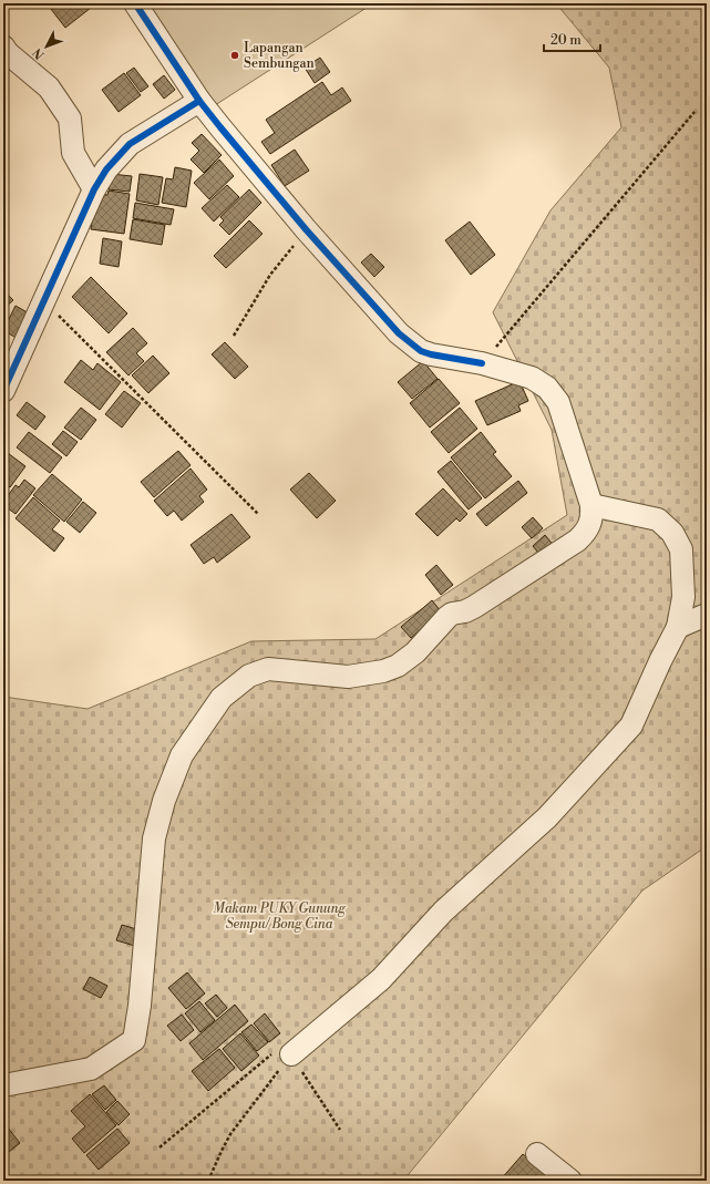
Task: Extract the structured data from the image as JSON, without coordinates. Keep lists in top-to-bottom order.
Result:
{
  "parks": ["Makam PUKY Gunung Sempu/ Bong Cina"],
  "places": ["Lapangan Sembungan"],
  "scale_bar": "20 m",
  "north": "bottom left"
}
